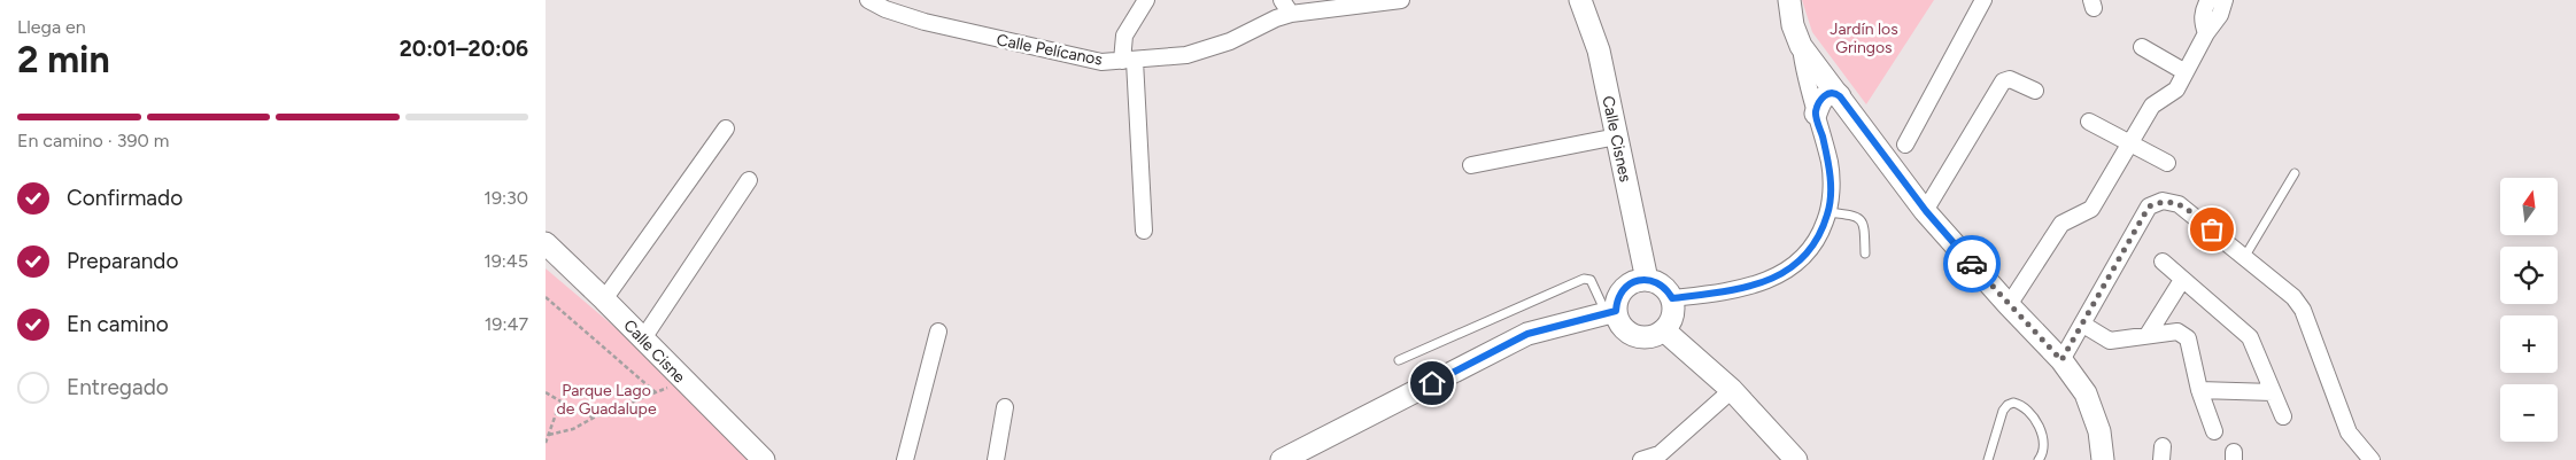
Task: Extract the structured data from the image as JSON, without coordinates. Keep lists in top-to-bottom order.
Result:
{
  "streets": {
    "main road": ["Calle Cisnes", "Calle Cisne"],
    "street": ["Calle Pelícanos"]
  },
  "parks": ["Jardín los Gringos", "Parque Lago de Guadalupe"],
  "north": "top",
  "page": {
    "heading": ["2 min", "Llega en", "20:01–20:06"],
    "bar": "En camino · 390 m",
    "list": [
      ["Confirmado", "19:30"],
      ["Preparando", "19:45"],
      ["En camino", "19:47"],
      "Entregado"
    ],
    "map_buttons": ["+", "−"]
  }
}
